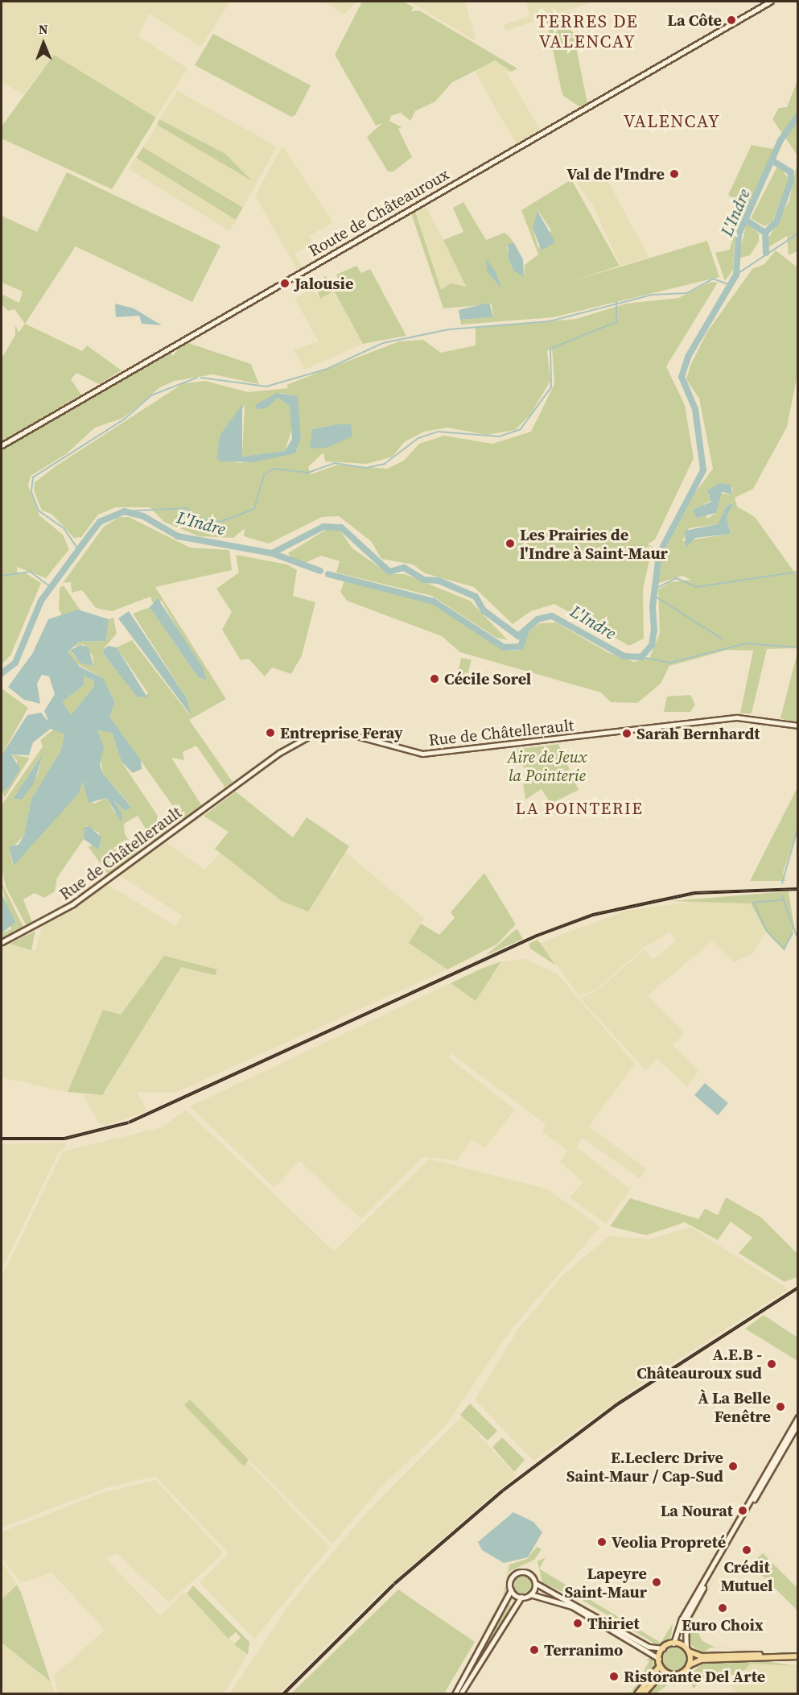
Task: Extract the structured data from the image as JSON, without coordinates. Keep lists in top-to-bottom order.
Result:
{
  "streets": {
    "street": ["Route de Châteauroux", "Rue de Châtellerault"]
  },
  "districts": ["TERRES DE VALENCAY", "VALENCAY", "LA POINTERIE"],
  "water": ["L'Indre"],
  "parks": ["Aire de Jeux la Pointerie"],
  "places": [
    "La Côte",
    "Val de l'Indre",
    "Jalousie",
    "Les Prairies de l'Indre à Saint-Maur",
    "Cécile Sorel",
    "Entreprise Feray",
    "Sarah Bernhardt",
    "A.E.B - Châteauroux sud",
    "À La Belle Fenêtre",
    "E.Leclerc Drive Saint-Maur / Cap-Sud",
    "La Nourat",
    "Veolia Propreté",
    "Crédit Mutuel",
    "Lapeyre Saint-Maur",
    "Euro Choix",
    "Thiriet",
    "Terranimo",
    "Ristorante Del Arte"
  ],
  "north": "top"
}
